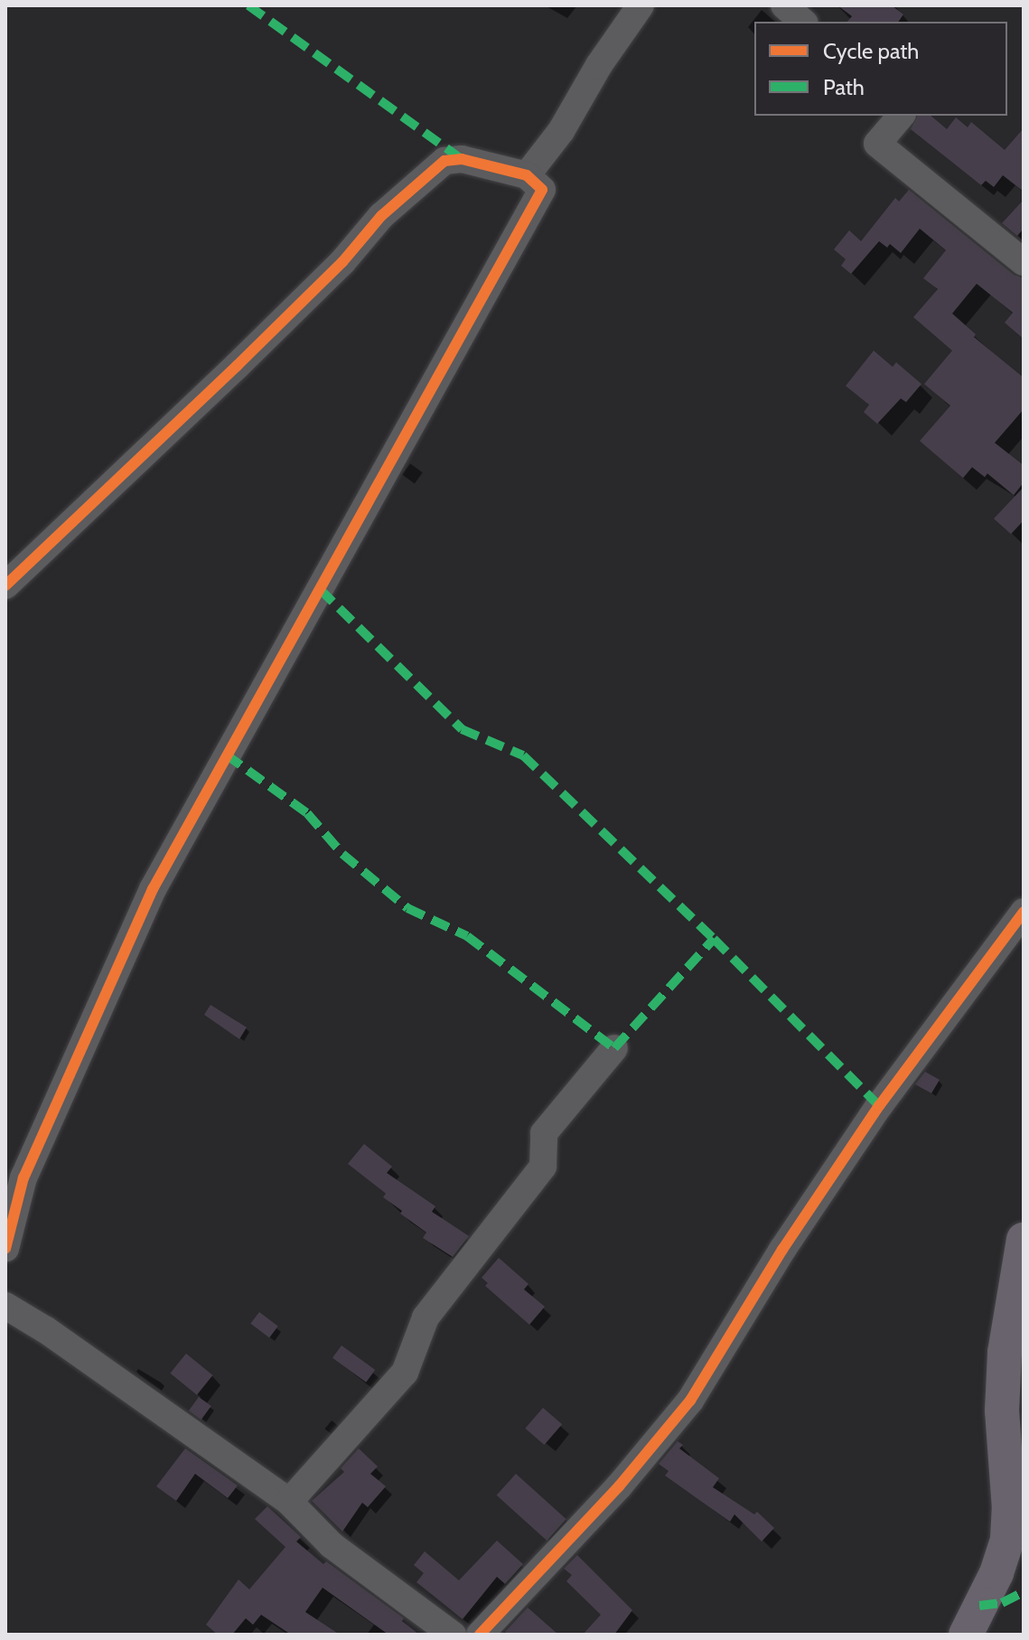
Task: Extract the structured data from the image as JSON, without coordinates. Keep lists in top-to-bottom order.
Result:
{
  "legend": ["Cycle path", "Path"]
}
